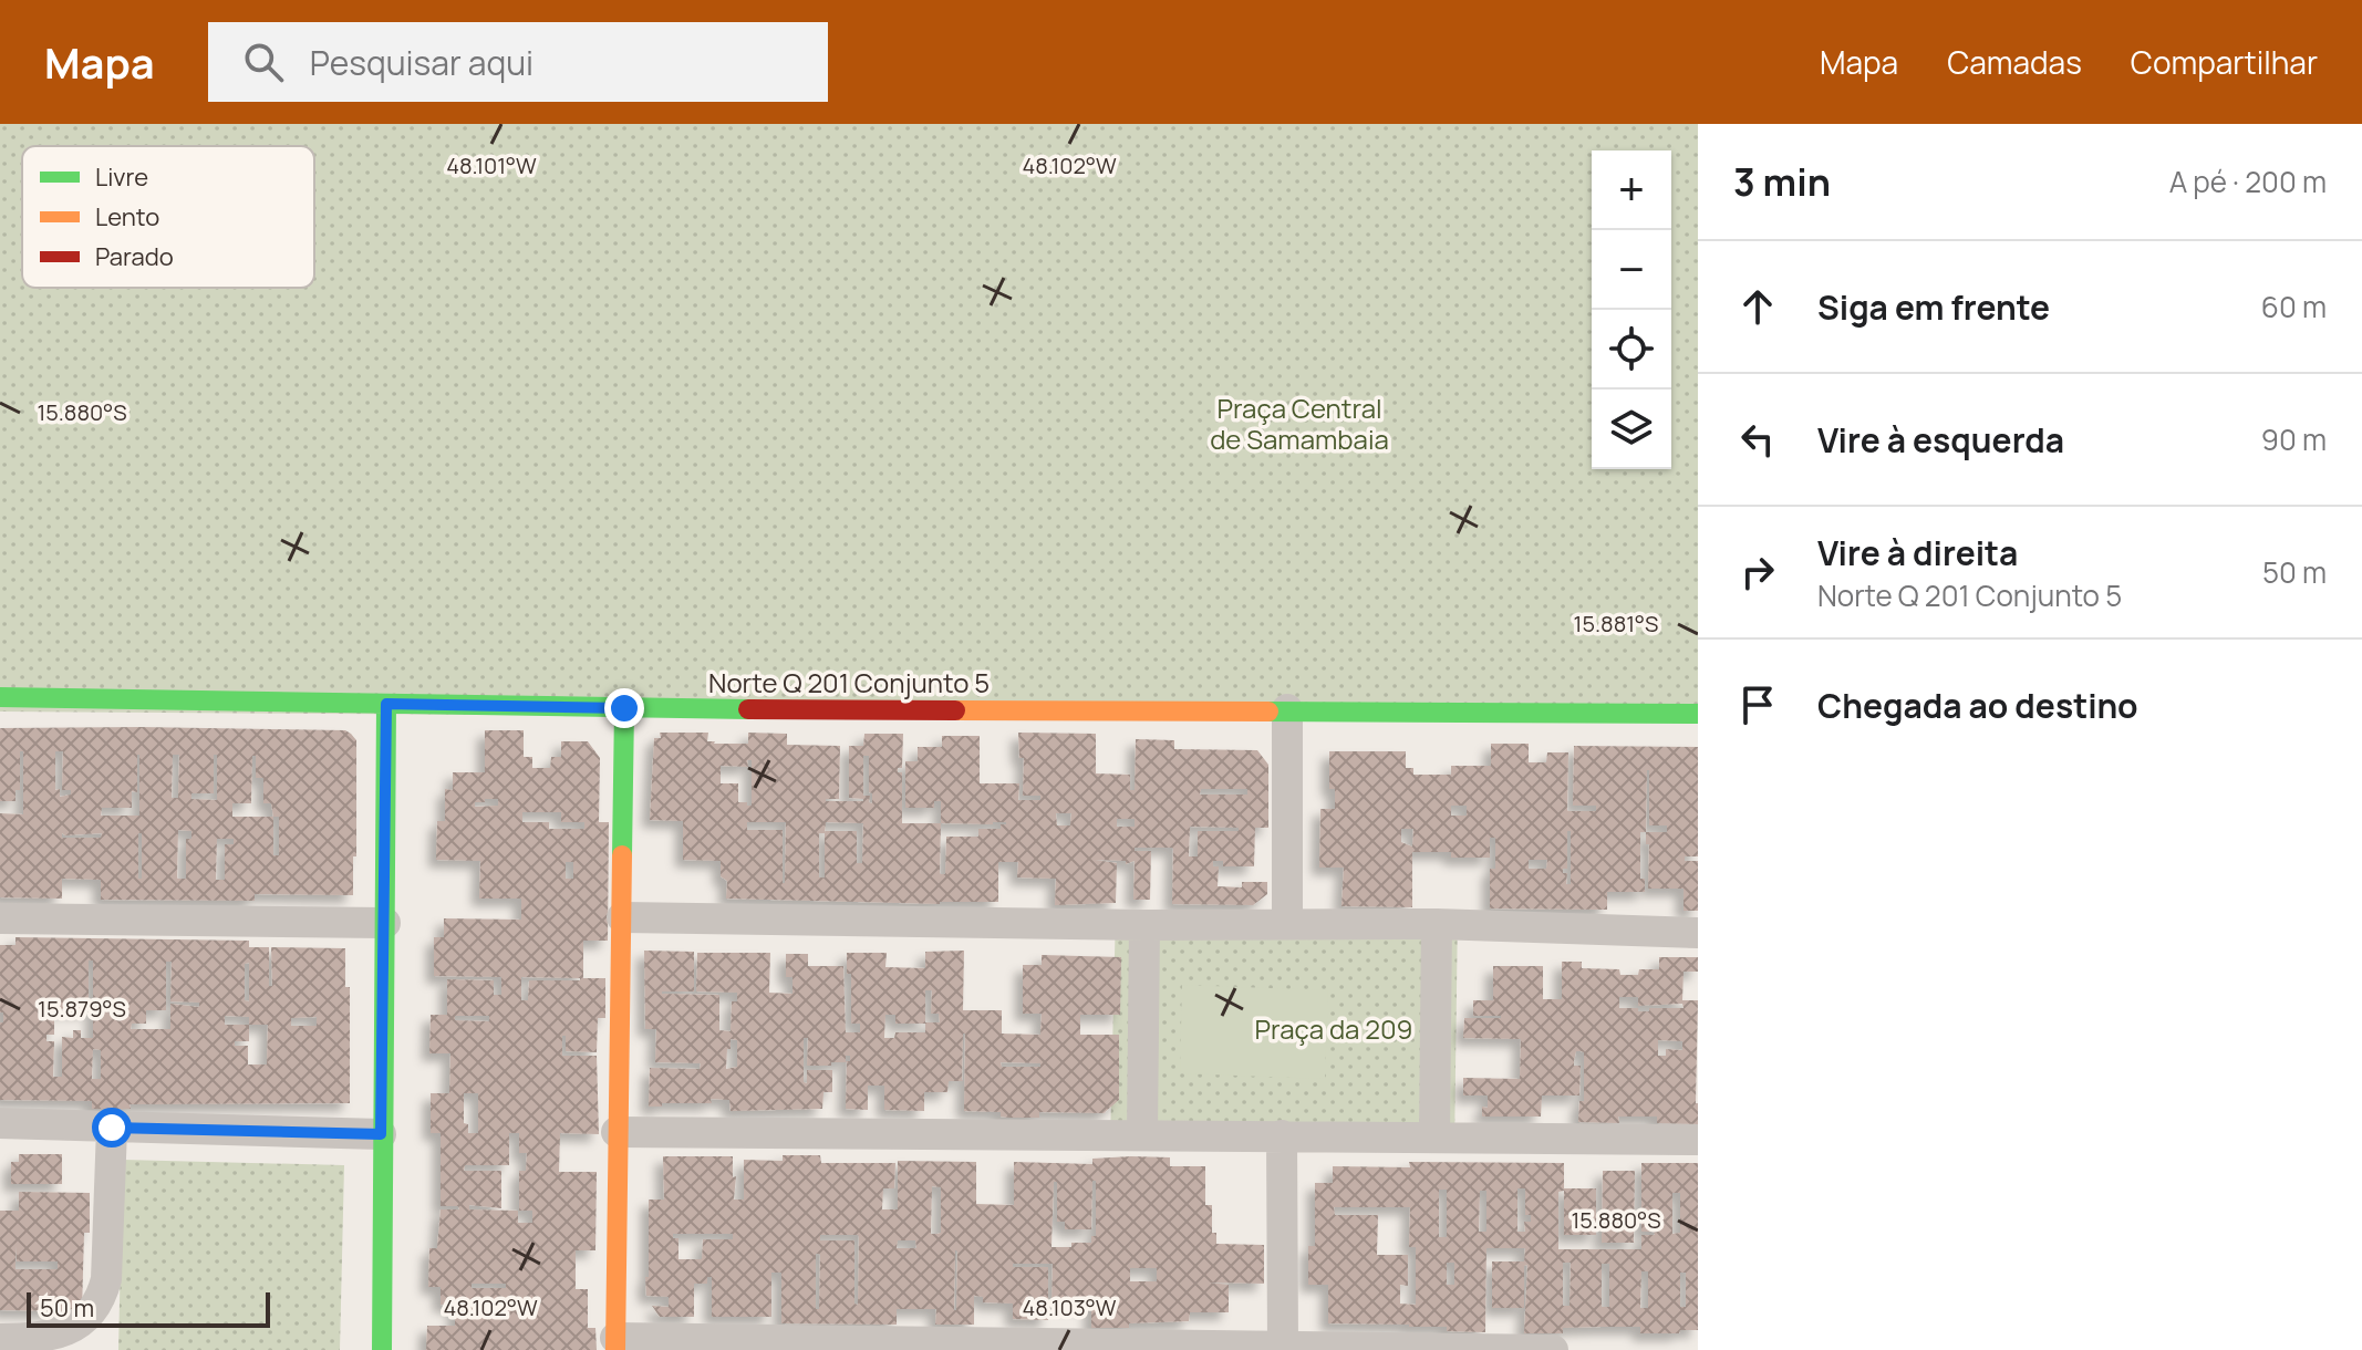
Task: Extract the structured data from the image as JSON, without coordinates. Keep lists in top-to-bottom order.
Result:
{
  "streets": {
    "street": ["Norte Q 201 Conjunto 5"]
  },
  "parks": ["Praça Central de Samambaia", "Praça da 209"],
  "legend": ["Livre", "Lento", "Parado"],
  "scale_bar": "50 m",
  "page": {
    "header": "Mapa",
    "search": "Pesquisar aqui",
    "nav": ["Mapa", "Camadas", "Compartilhar"],
    "heading": ["3 min", "A pé · 200 m"],
    "map_buttons": ["+", "−"],
    "list": [
      ["Siga em frente", "60 m"],
      ["Vire à esquerda", "90 m"],
      ["Vire à direita", "Norte Q 201 Conjunto 5", "50 m"],
      "Chegada ao destino"
    ],
    "scale": "50 m"
  },
  "coordinates": [
    "48.101°W",
    "48.102°W",
    "15.880°S",
    "15.881°S",
    "15.879°S",
    "48.103°W"
  ]
}
